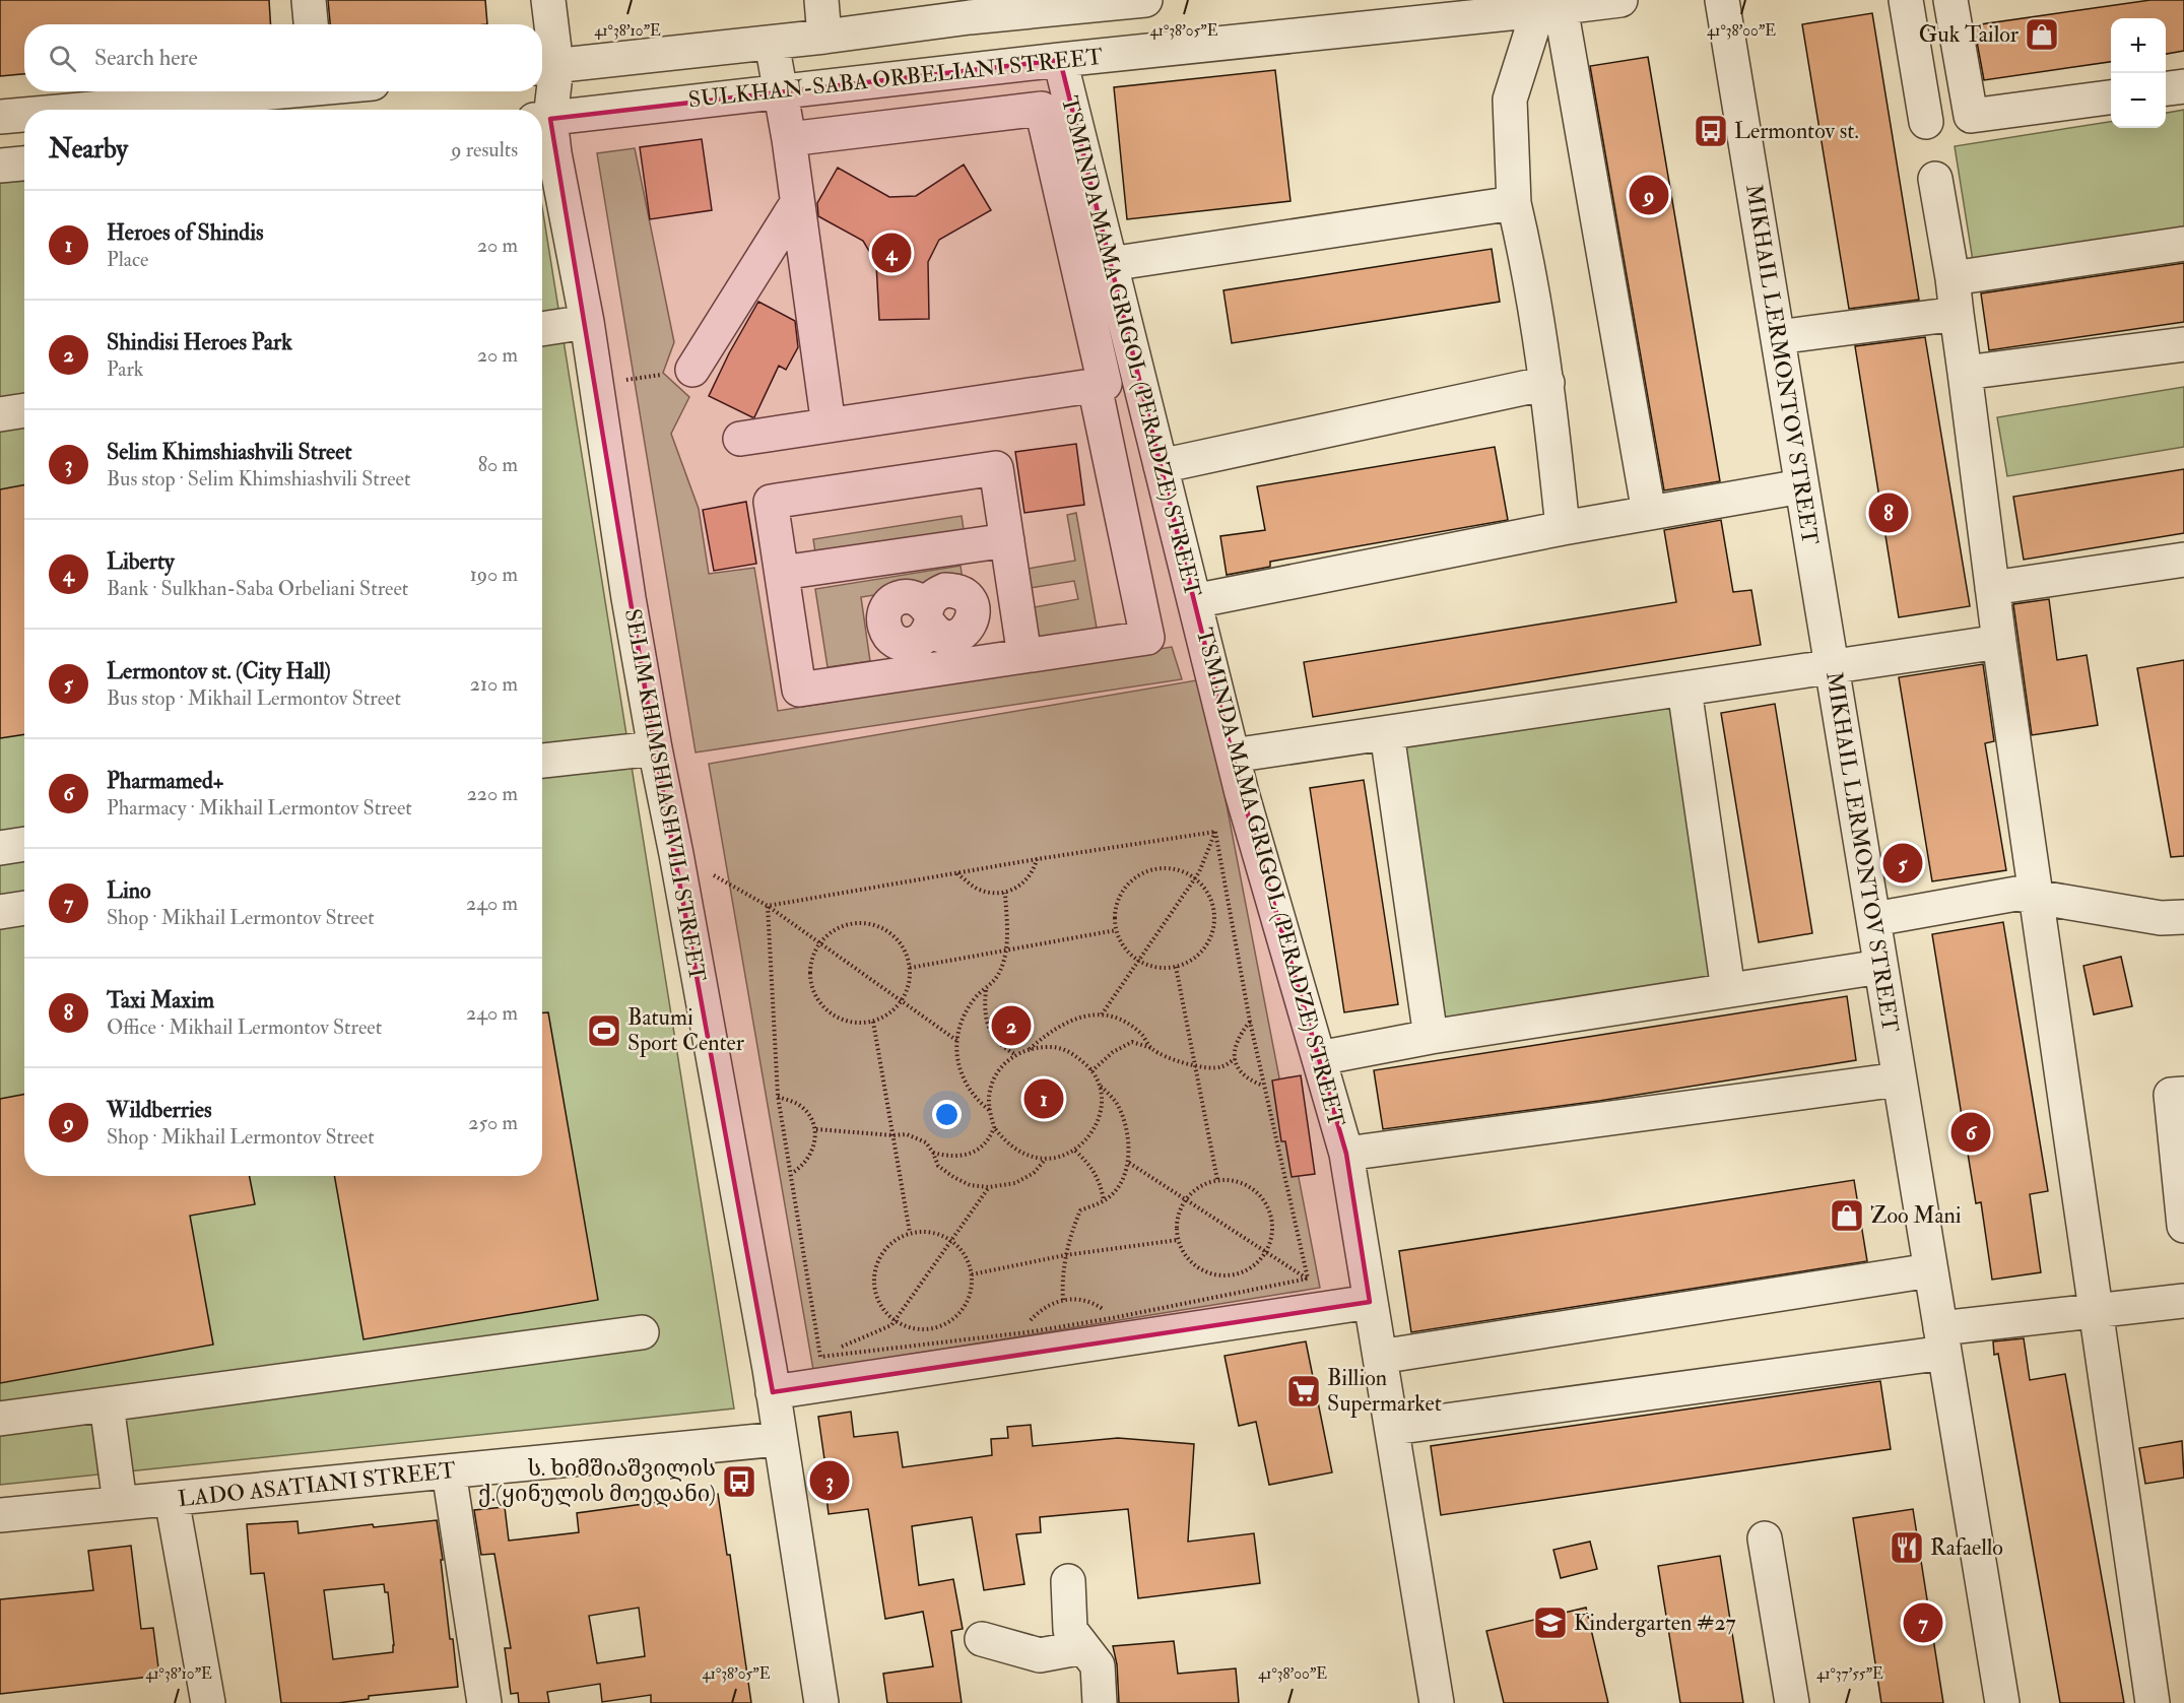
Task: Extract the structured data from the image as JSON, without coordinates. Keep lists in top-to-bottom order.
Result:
{
  "streets": {
    "street": [
      "SULKHAN-SABA ORBELIANI STREET",
      "TSMINDA MAMA GRIGOL (PERADZE) STREET",
      "MIKHAIL LERMONTOV STREET",
      "SELIM KHIMSHIASHVILI STREET",
      "LADO ASATIANI STREET"
    ]
  },
  "crossings": [
    ["SULKHAN-SABA ORBELIANI STREET", "TSMINDA MAMA GRIGOL (PERADZE) STREET"],
    ["SULKHAN-SABA ORBELIANI STREET", "SELIM KHIMSHIASHVILI STREET"],
    ["SELIM KHIMSHIASHVILI STREET", "LADO ASATIANI STREET"]
  ],
  "places": {
    "shop": ["Guk Tailor", "Zoo Mani"],
    "bus stop": ["Lermontov st.", "ს. ხიმშიაშვილის ქ.(ყინულის მოედანი)"],
    "sports": ["Batumi Sport Center"],
    "supermarket": ["Billion Supermarket"],
    "restaurant": ["Rafaello"],
    "school or university": ["Kindergarten #27"]
  },
  "page": {
    "map_buttons": ["+", "−"],
    "search": "Search here",
    "heading": ["Nearby", "9 results"],
    "pins": [
      "9",
      "4",
      "8",
      "5",
      "2",
      "1",
      "6",
      "3",
      "7"
    ],
    "list": [
      {
        "mark": "1",
        "name": "Heroes of Shindis",
        "note": "Place",
        "value": "20 m"
      },
      {
        "mark": "2",
        "name": "Shindisi Heroes Park",
        "note": "Park",
        "value": "20 m"
      },
      {
        "mark": "3",
        "name": "Selim Khimshiashvili Street",
        "note": "Bus stop · Selim Khimshiashvili Street",
        "value": "80 m"
      },
      {
        "mark": "4",
        "name": "Liberty",
        "note": "Bank · Sulkhan-Saba Orbeliani Street",
        "value": "190 m"
      },
      {
        "mark": "5",
        "name": "Lermontov st. (City Hall)",
        "note": "Bus stop · Mikhail Lermontov Street",
        "value": "210 m"
      },
      {
        "mark": "6",
        "name": "Pharmamed+",
        "note": "Pharmacy · Mikhail Lermontov Street",
        "value": "220 m"
      },
      {
        "mark": "7",
        "name": "Lino",
        "note": "Shop · Mikhail Lermontov Street",
        "value": "240 m"
      },
      {
        "mark": "8",
        "name": "Taxi Maxim",
        "note": "Office · Mikhail Lermontov Street",
        "value": "240 m"
      },
      {
        "mark": "9",
        "name": "Wildberries",
        "note": "Shop · Mikhail Lermontov Street",
        "value": "250 m"
      }
    ]
  },
  "coordinates": [
    "41°38'10\"E",
    "41°38'00\"E",
    "41°38'05\"E",
    "41°37'55\"E"
  ]
}
